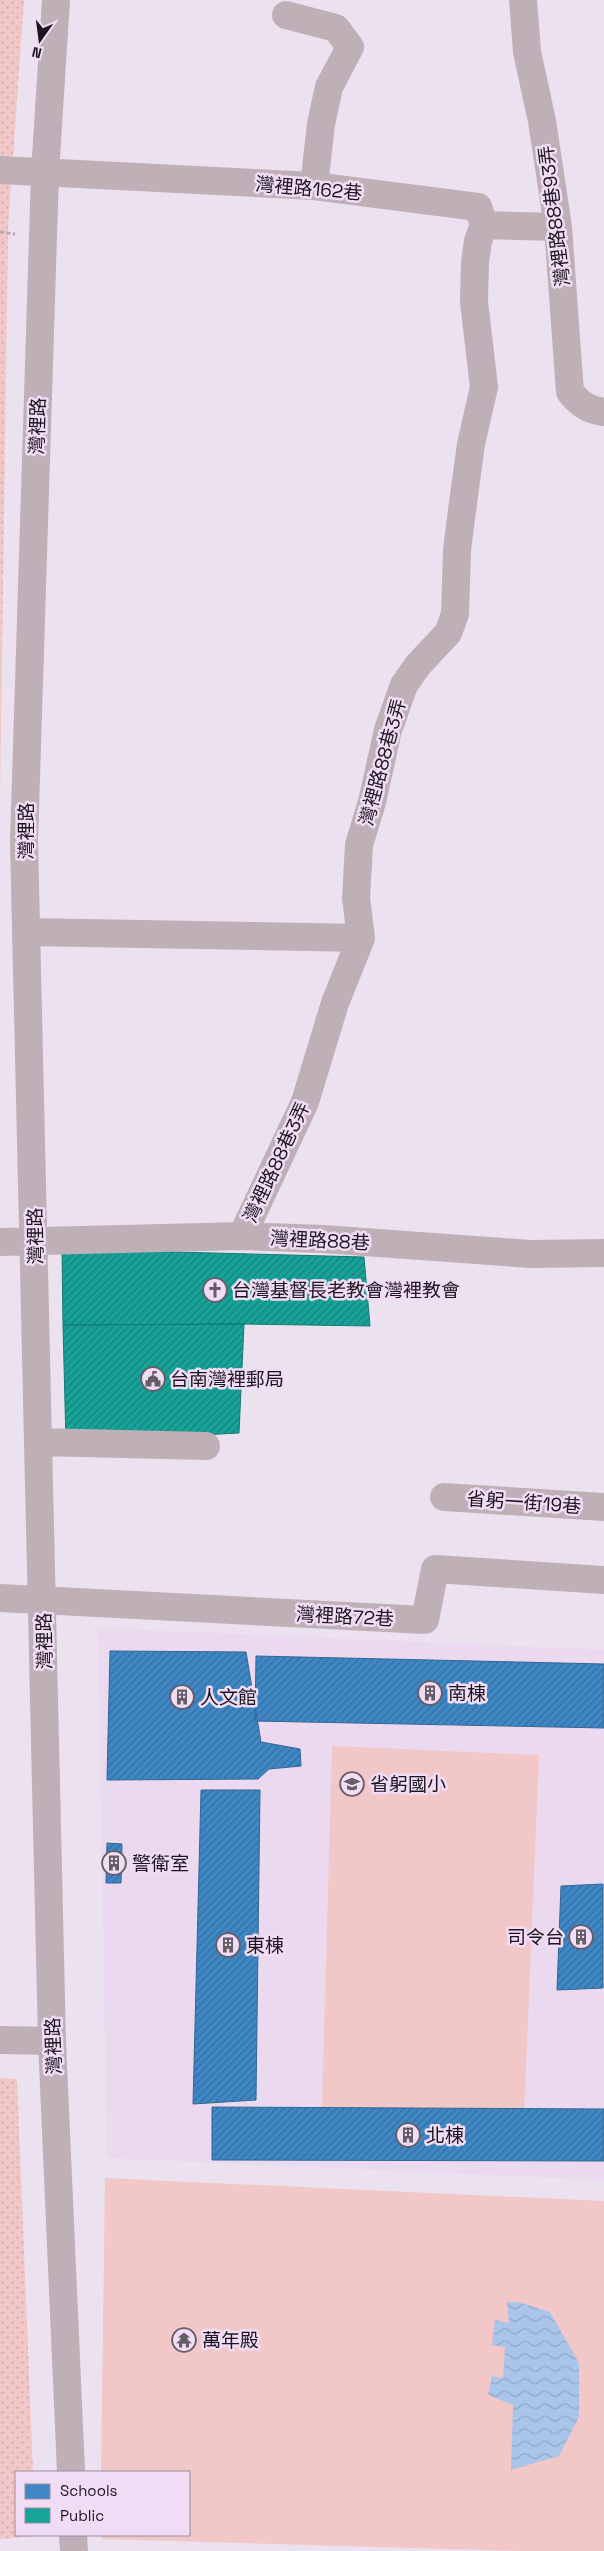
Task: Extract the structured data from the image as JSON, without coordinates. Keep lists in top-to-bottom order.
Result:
{
  "streets": {
    "street": [
      "灣裡路162巷",
      "灣裡路88巷93弄",
      "灣裡路",
      "灣裡路88巷3弄",
      "灣裡路88巷",
      "省躬一街19巷",
      "灣裡路72巷"
    ]
  },
  "crossings": [
    ["灣裡路162巷", "灣裡路"],
    ["灣裡路162巷", "灣裡路88巷3弄"],
    ["灣裡路", "灣裡路88巷"],
    ["灣裡路", "灣裡路72巷"],
    ["灣裡路88巷3弄", "灣裡路88巷"]
  ],
  "places": {
    "church": ["台灣基督長老教會灣裡教會"],
    "public building": ["台南灣裡郵局"],
    "building": [
      "南棟",
      "人文館",
      "警衛室",
      "司令台",
      "東棟",
      "北棟"
    ],
    "school or university": ["省躬國小"],
    "temple": ["萬年殿"]
  },
  "legend": ["Schools", "Public"],
  "north": "bottom"
}
